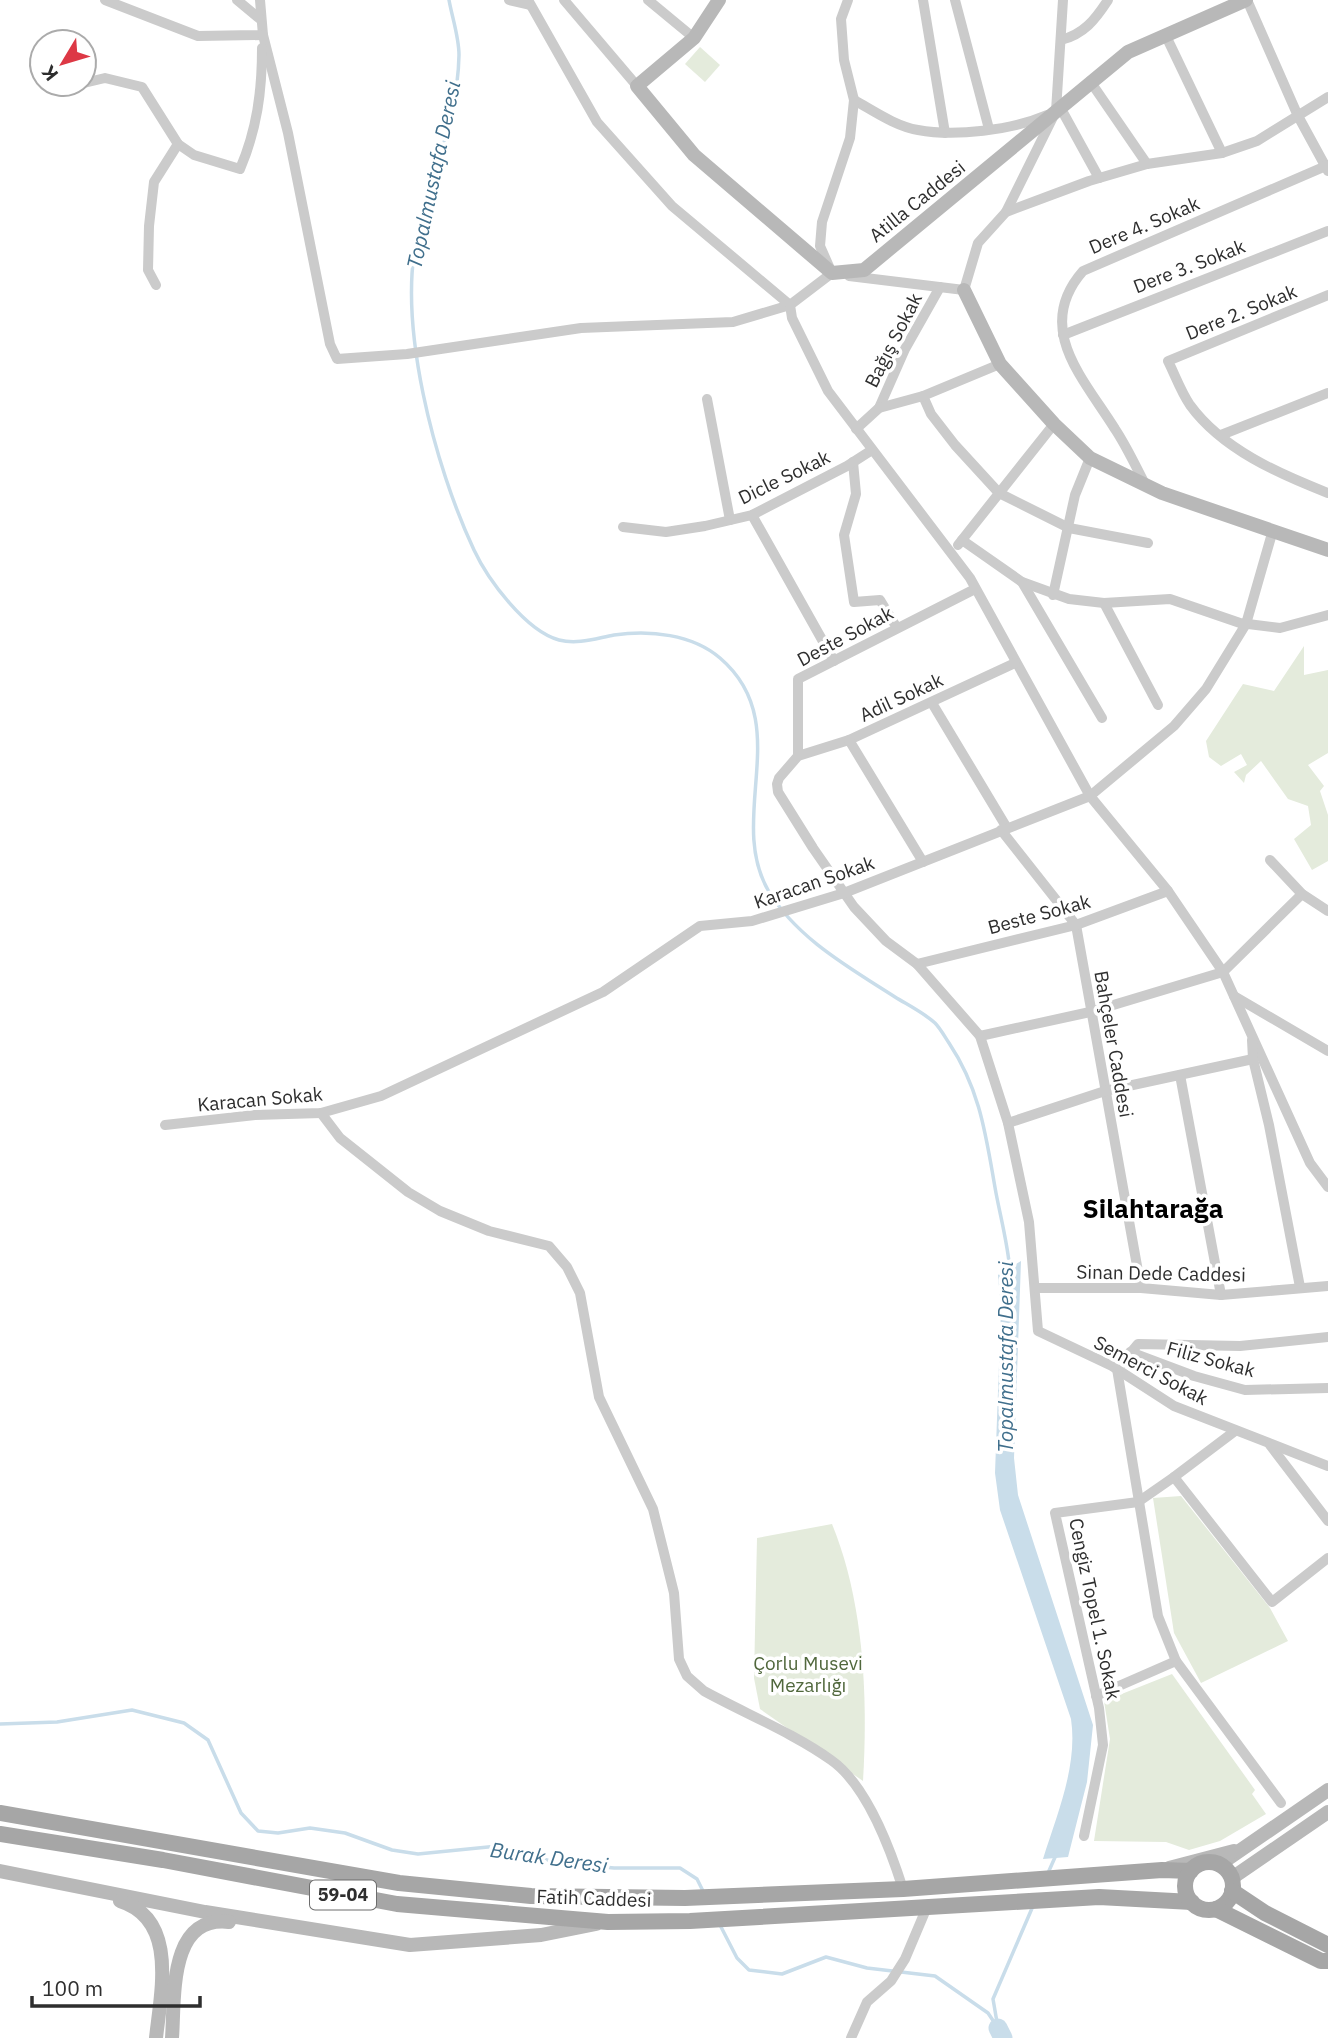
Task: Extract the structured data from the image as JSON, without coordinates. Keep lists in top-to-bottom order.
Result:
{
  "streets": {
    "main road": ["59-04", "Fatih Caddesi"],
    "street": [
      "Atilla Caddesi",
      "Dere 4. Sokak",
      "Dere 3. Sokak",
      "Dere 2. Sokak",
      "Bağış Sokak",
      "Dicle Sokak",
      "Deste Sokak",
      "Adil Sokak",
      "Karacan Sokak",
      "Beste Sokak",
      "Bahçeler Caddesi",
      "Sinan Dede Caddesi",
      "Filiz Sokak",
      "Semerci Sokak",
      "Cengiz Topel 1. Sokak"
    ]
  },
  "crossings": [
    ["Dere 4. Sokak", "Dere 3. Sokak"],
    ["Deste Sokak", "Adil Sokak"],
    ["Adil Sokak", "Bahçeler Caddesi"],
    ["Karacan Sokak", "Bahçeler Caddesi"],
    ["Beste Sokak", "Bahçeler Caddesi"],
    ["Bahçeler Caddesi", "Sinan Dede Caddesi"],
    ["Sinan Dede Caddesi", "Semerci Sokak"],
    ["Semerci Sokak", "Cengiz Topel 1. Sokak"],
    ["59-04", "Fatih Caddesi"]
  ],
  "districts": ["Silahtarağa"],
  "water": ["Topalmustafa Deresi", "Burak Deresi"],
  "parks": ["Çorlu Musevi Mezarlığı"],
  "scale_bar": "100 m",
  "north": "bottom left"
}
